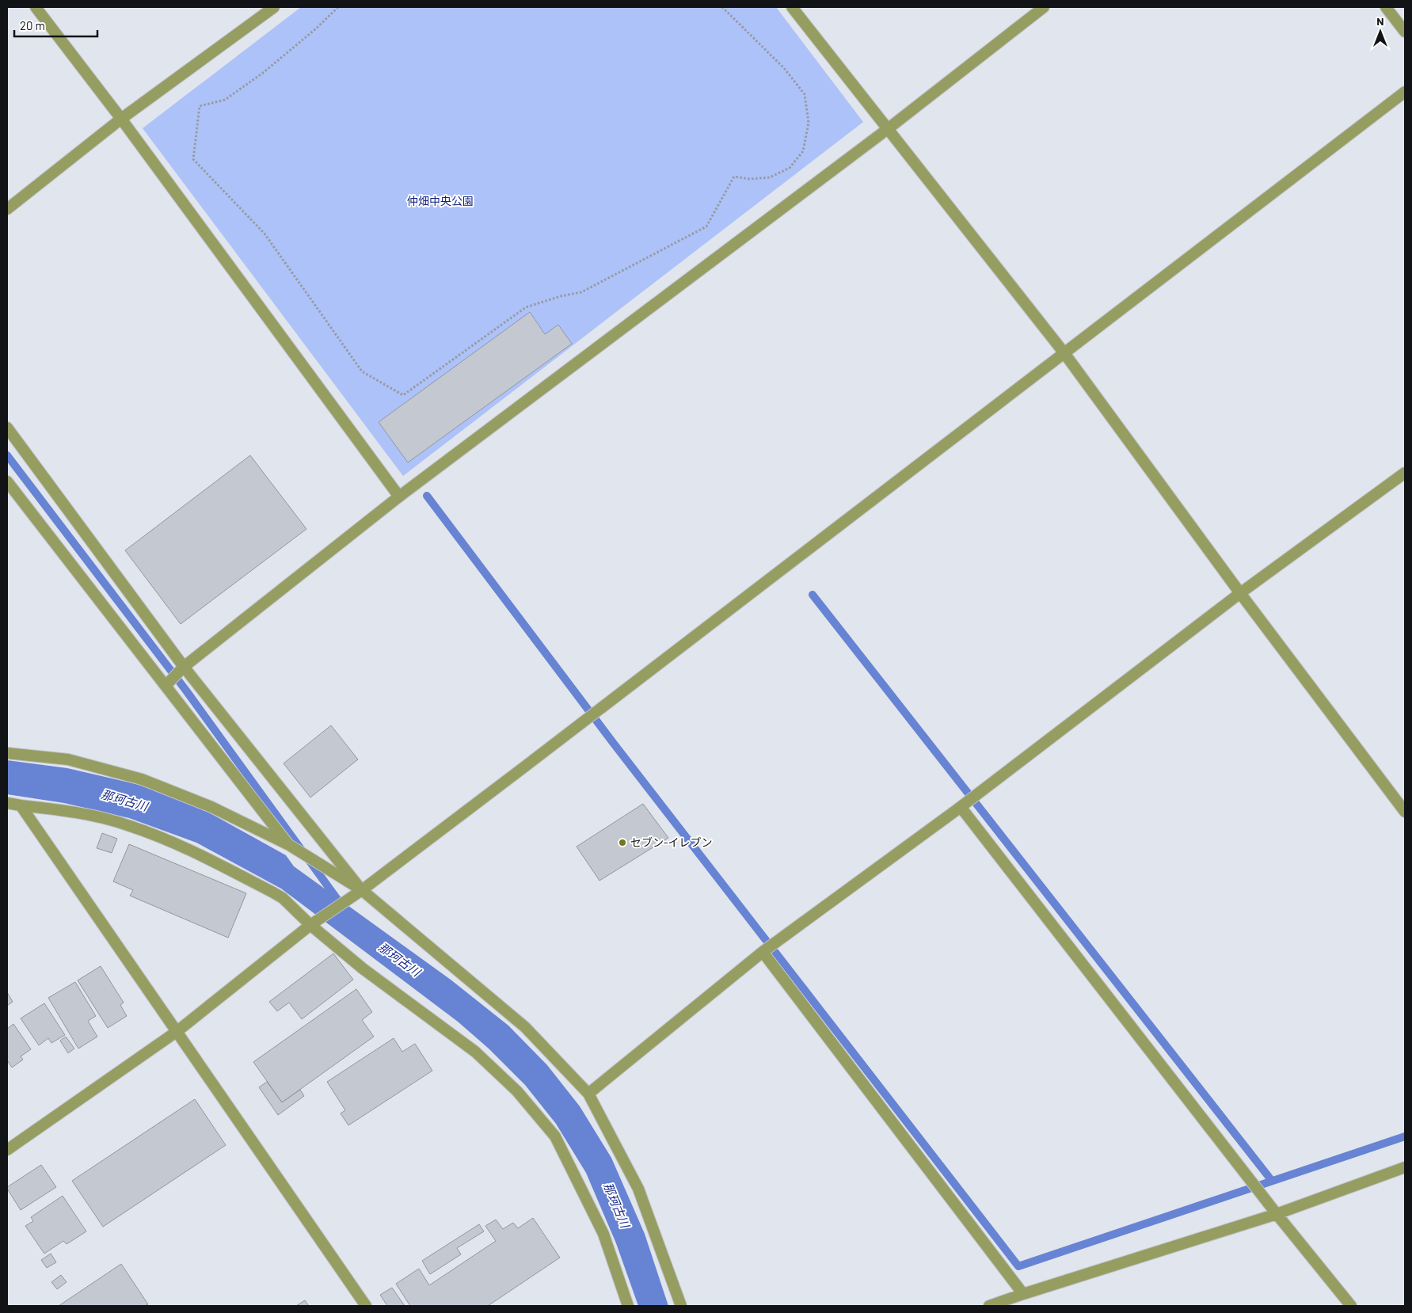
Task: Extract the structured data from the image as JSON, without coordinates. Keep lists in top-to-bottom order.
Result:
{
  "water": ["那珂古川"],
  "parks": ["仲畑中央公園"],
  "places": ["セブン-イレブン"],
  "scale_bar": "20 m",
  "north": "top"
}
